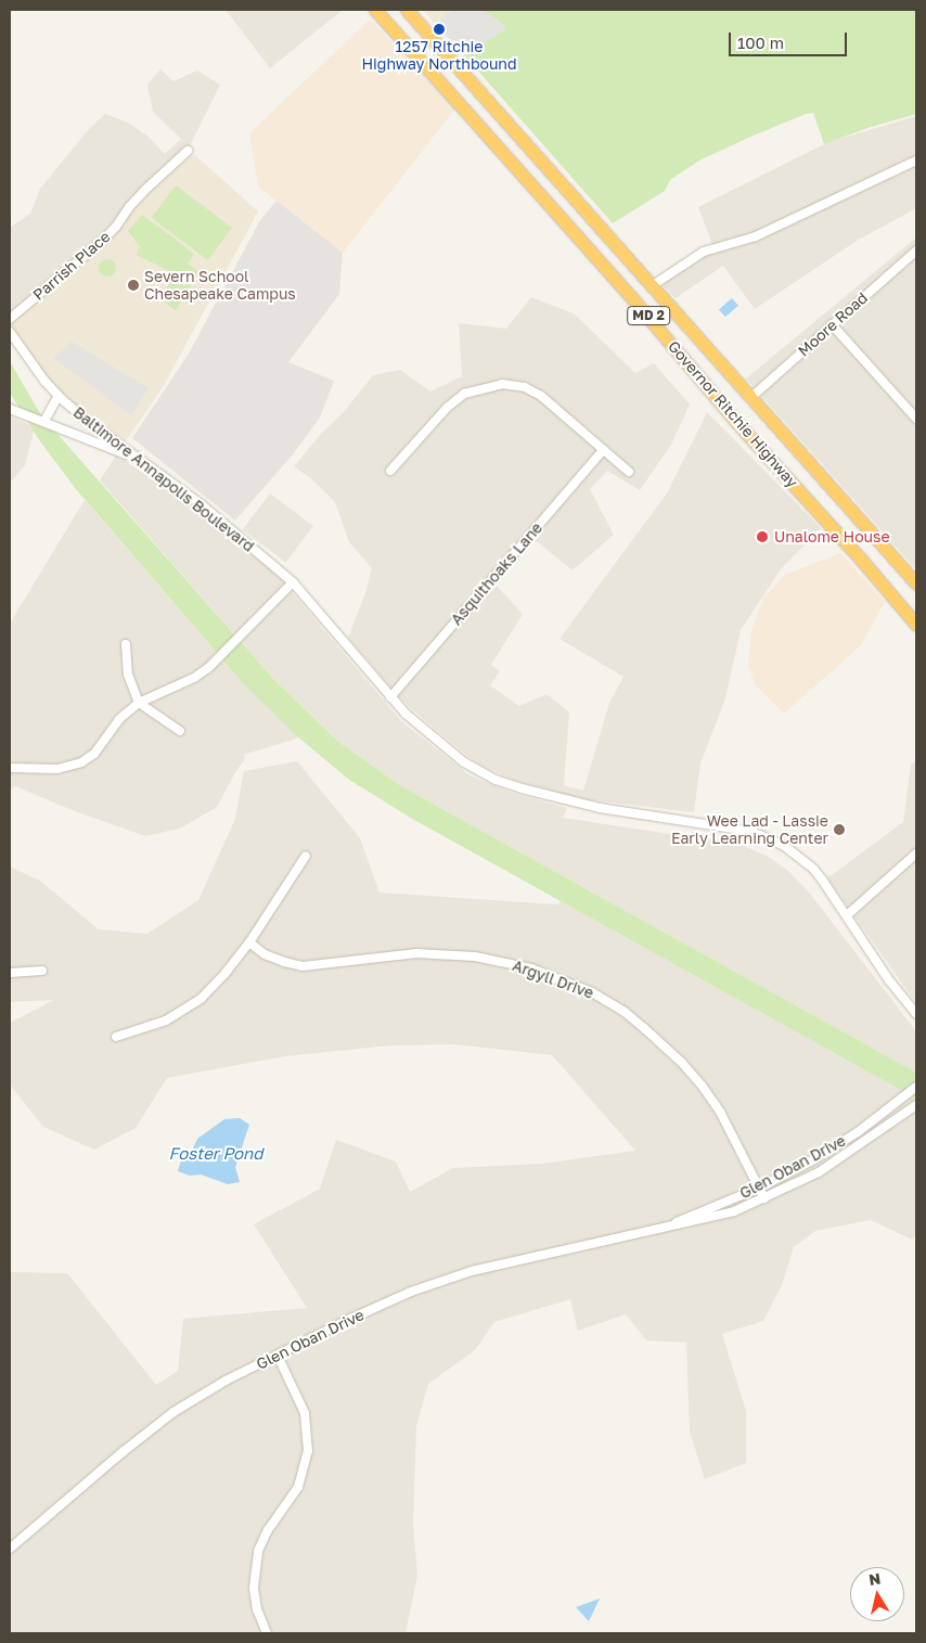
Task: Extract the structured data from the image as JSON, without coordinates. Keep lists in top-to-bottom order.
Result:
{
  "streets": {
    "highway": ["MD 2", "Governor Ritchie Highway"],
    "street": [
      "Parrish Place",
      "Moore Road",
      "Baltimore Annapolis Boulevard",
      "Asquithoaks Lane",
      "Argyll Drive",
      "Glen Oban Drive"
    ]
  },
  "crossings": [
    ["Moore Road", "Governor Ritchie Highway"],
    ["Baltimore Annapolis Boulevard", "Asquithoaks Lane"],
    ["Argyll Drive", "Glen Oban Drive"]
  ],
  "water": ["Foster Pond"],
  "places": [
    "1257 Ritchie Highway Northbound",
    "Severn School Chesapeake Campus",
    "Unalome House",
    "Wee Lad - Lassie Early Learning Center"
  ],
  "scale_bar": "100 m",
  "north": "top"
}
